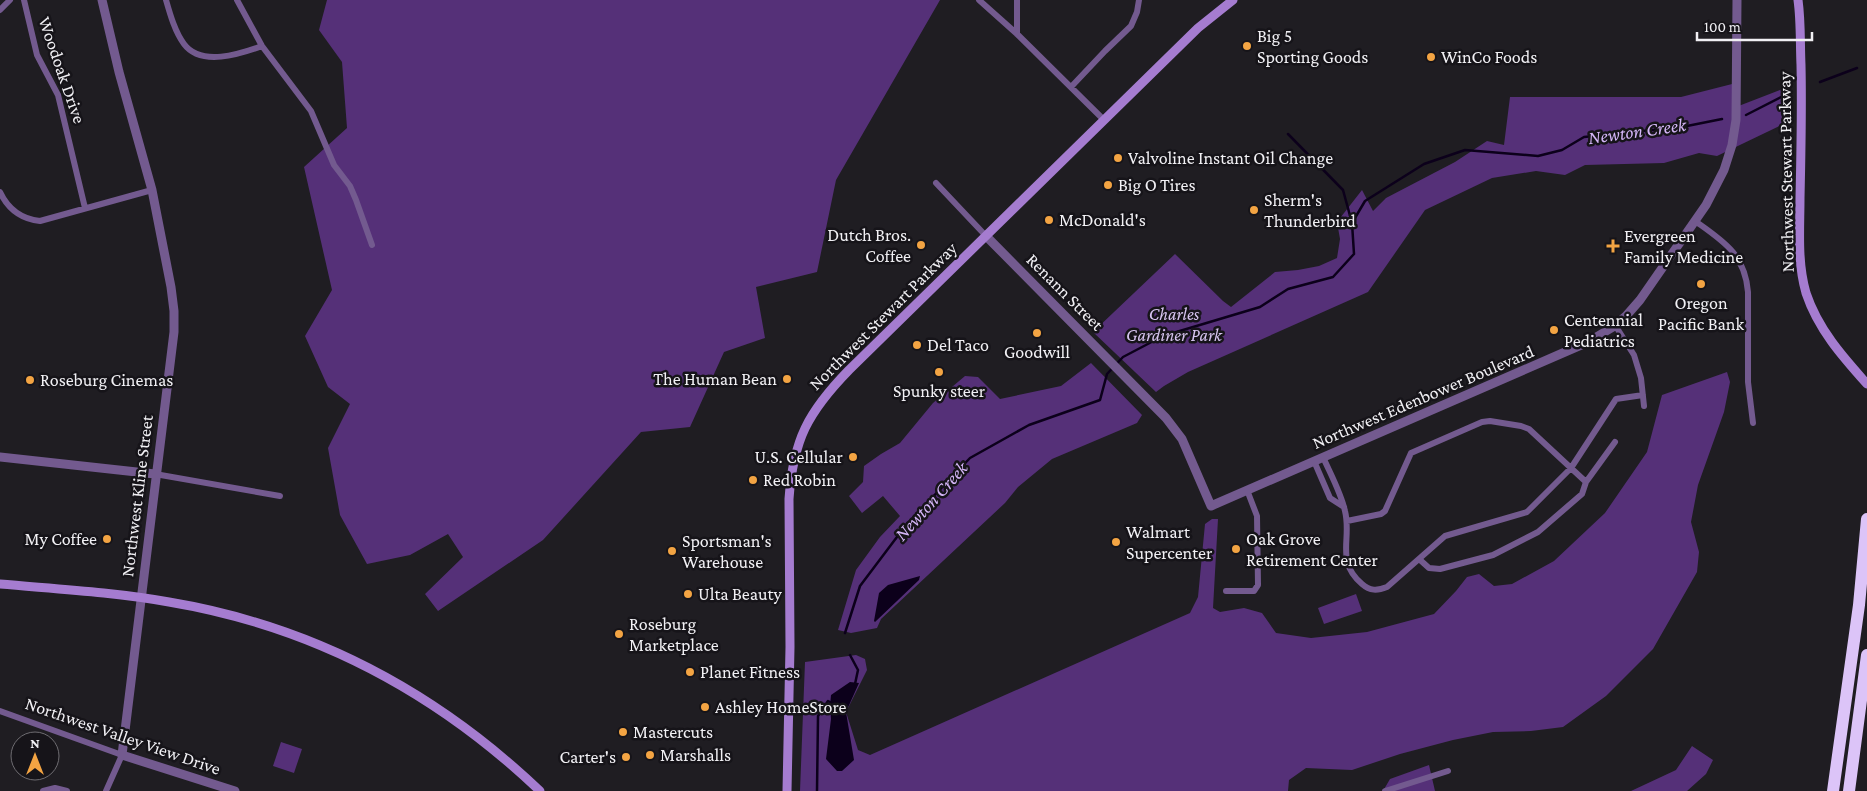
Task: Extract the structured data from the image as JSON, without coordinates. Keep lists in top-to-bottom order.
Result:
{
  "streets": {
    "main road": ["Northwest Stewart Parkway"],
    "street": [
      "Woodoak Drive",
      "Renann Street",
      "Northwest Edenbower Boulevard",
      "Northwest Kline Street",
      "Northwest Valley View Drive"
    ]
  },
  "crossings": [
    ["Northwest Stewart Parkway", "Renann Street"],
    ["Renann Street", "Northwest Edenbower Boulevard"],
    ["Northwest Kline Street", "Northwest Valley View Drive"]
  ],
  "water": ["Newton Creek"],
  "parks": ["Charles Gardiner Park"],
  "places": {
    "other": [
      "Big 5 Sporting Goods",
      "WinCo Foods",
      "Valvoline Instant Oil Change",
      "Big O Tires",
      "Sherm's Thunderbird",
      "McDonald's",
      "Dutch Bros. Coffee",
      "Oregon Pacific Bank",
      "Centennial Pediatrics",
      "Goodwill",
      "Del Taco",
      "Spunky steer",
      "The Human Bean",
      "Roseburg Cinemas",
      "U.S. Cellular",
      "Red Robin",
      "My Coffee",
      "Walmart Supercenter",
      "Oak Grove Retirement Center",
      "Sportsman's Warehouse",
      "Ulta Beauty",
      "Roseburg Marketplace",
      "Planet Fitness",
      "Ashley HomeStore",
      "Mastercuts",
      "Marshalls",
      "Carter's"
    ],
    "health": ["Evergreen Family Medicine"]
  },
  "scale_bar": "100 m",
  "north": "top"
}
